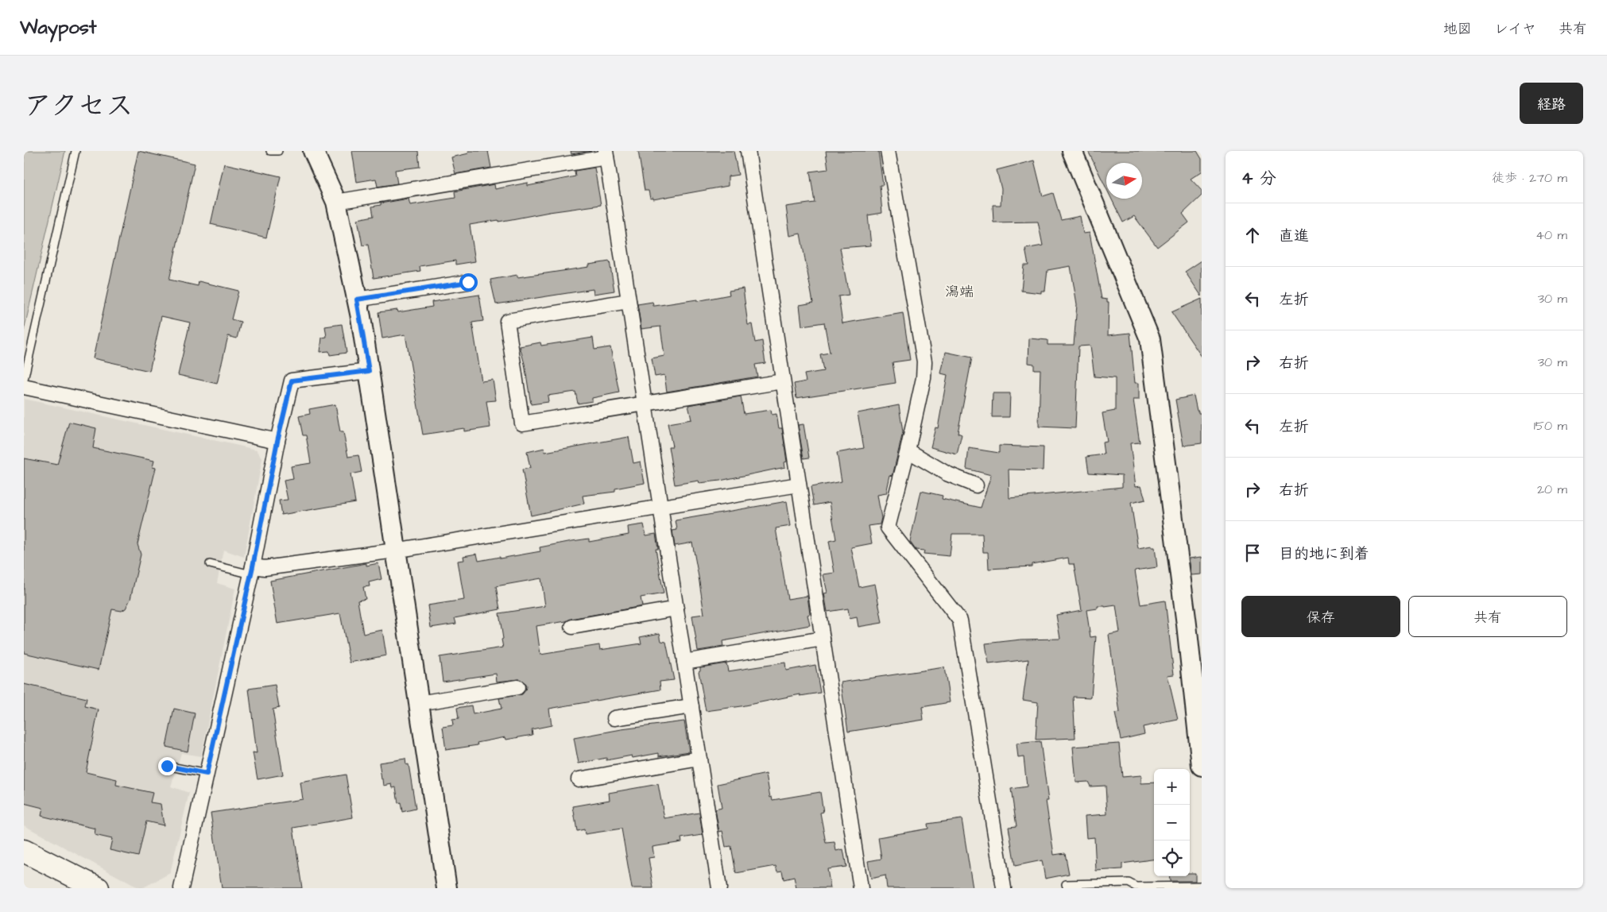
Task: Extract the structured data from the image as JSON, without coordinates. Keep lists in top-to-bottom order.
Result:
{
  "districts": ["潟端"],
  "north": "right",
  "page": {
    "header": "Waypost",
    "nav": ["地図", "レイヤ", "共有"],
    "title": "アクセス",
    "buttons": [
      "経路",
      ["保存", "共有"]
    ],
    "heading": ["4 分", "徒歩 · 270 m"],
    "list": [
      ["直進", "40 m"],
      ["左折", "30 m"],
      ["右折", "30 m"],
      ["左折", "150 m"],
      ["右折", "20 m"],
      "目的地に到着"
    ],
    "map_buttons": ["+", "−"]
  }
}
